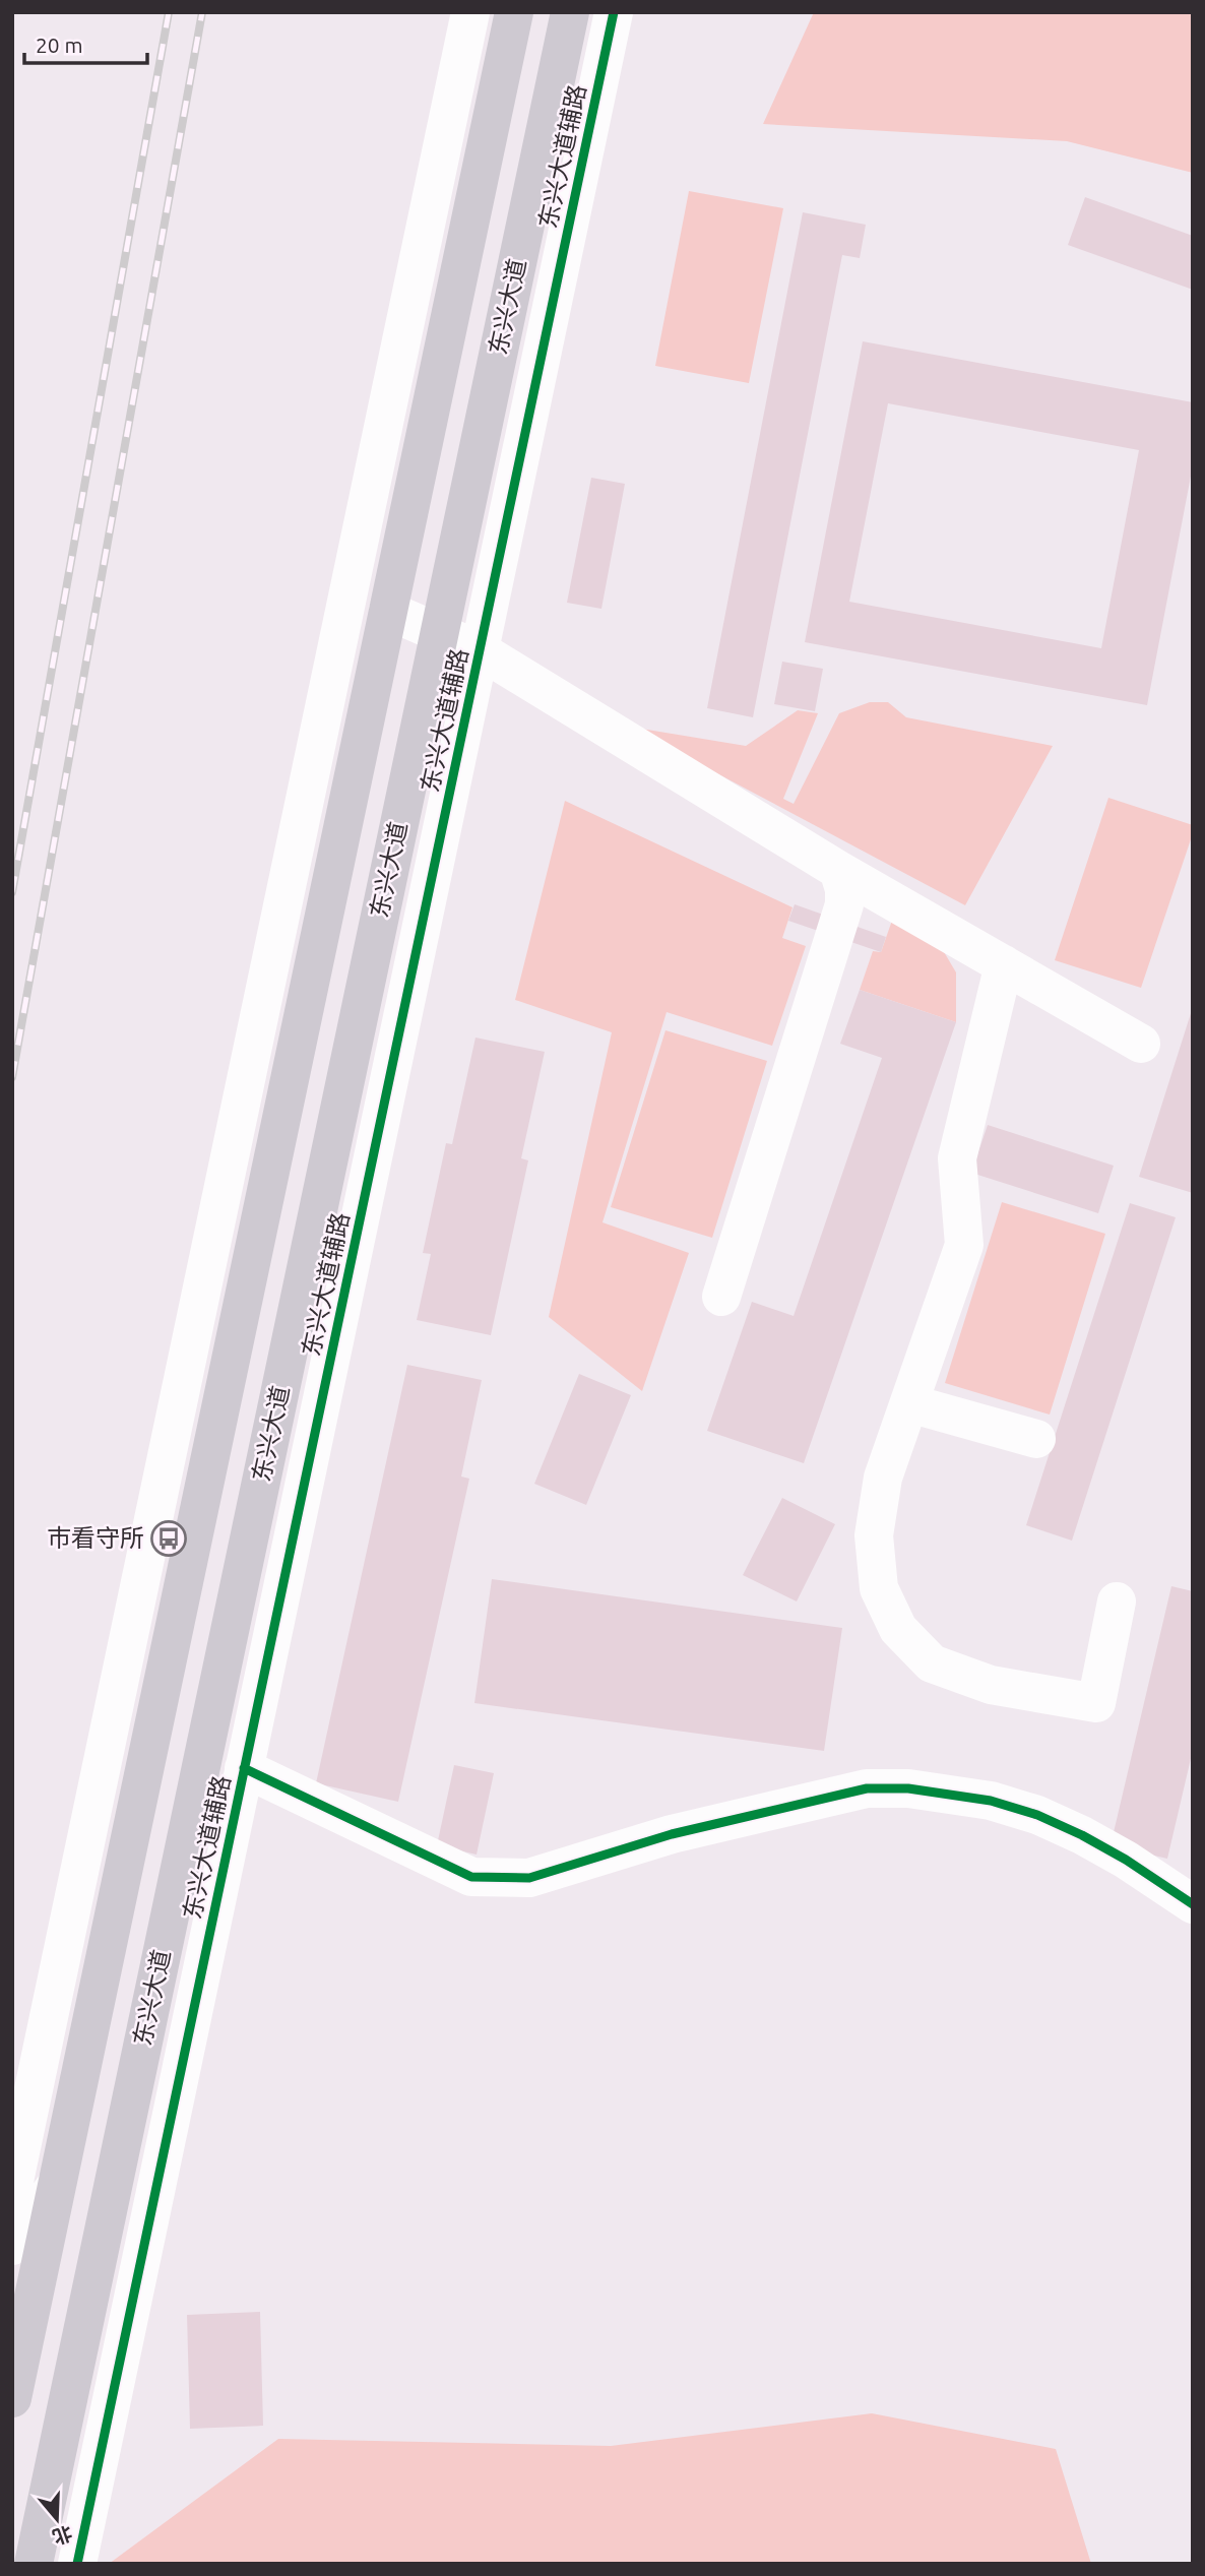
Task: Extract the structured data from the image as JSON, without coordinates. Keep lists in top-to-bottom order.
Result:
{
  "streets": {
    "main road": ["东兴大道"],
    "street": ["东兴大道辅路"]
  },
  "places": {
    "bus stop": ["巿看守所"]
  },
  "scale_bar": "20 m",
  "north": "bottom"
}
